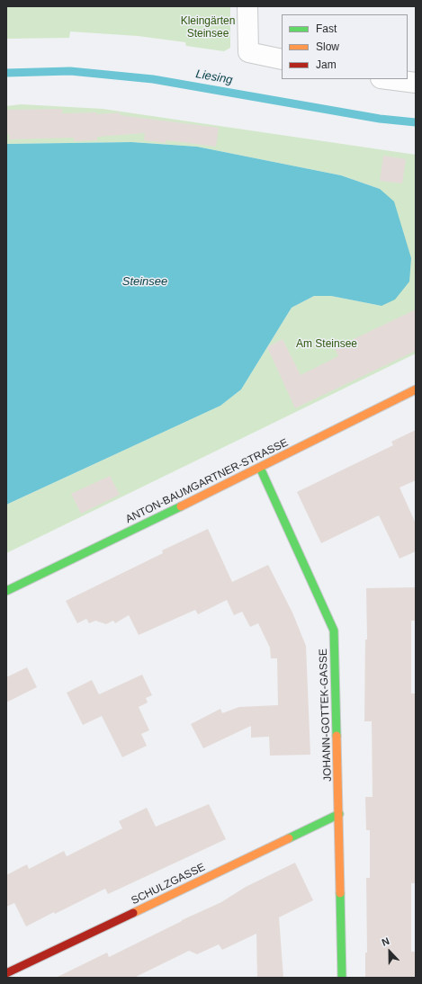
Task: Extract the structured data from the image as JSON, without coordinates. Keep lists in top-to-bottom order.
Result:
{
  "streets": {
    "street": ["ANTON-BAUMGARTNER-STRASSE", "JOHANN-GOTTEK-GASSE", "SCHULZGASSE"]
  },
  "crossings": [
    ["ANTON-BAUMGARTNER-STRASSE", "JOHANN-GOTTEK-GASSE"],
    ["JOHANN-GOTTEK-GASSE", "SCHULZGASSE"]
  ],
  "water": ["Liesing", "Steinsee"],
  "parks": ["Kleingärten Steinsee", "Am Steinsee"],
  "legend": ["Fast", "Slow", "Jam"],
  "north": "top"
}
